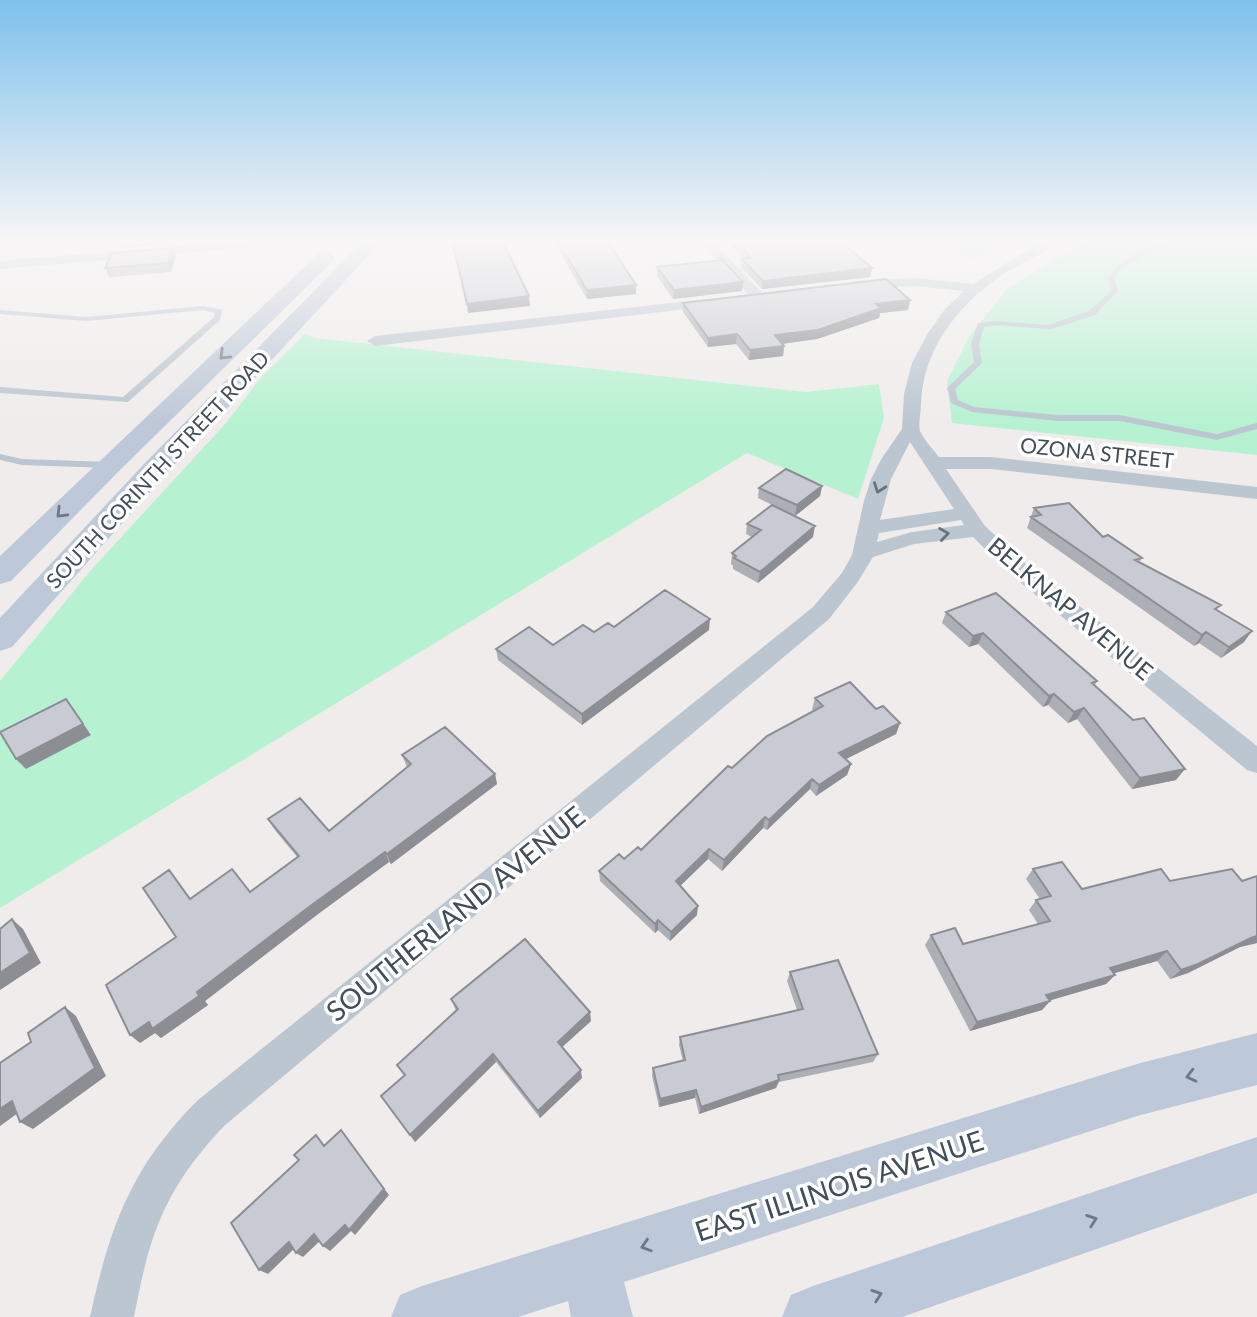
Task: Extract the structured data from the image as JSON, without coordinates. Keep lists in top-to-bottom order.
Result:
{
  "streets": {
    "main road": ["SOUTH CORINTH STREET ROAD", "EAST ILLINOIS AVENUE"],
    "street": ["OZONA STREET", "BELKNAP AVENUE", "SOUTHERLAND AVENUE"]
  },
  "crossings": [
    ["OZONA STREET", "BELKNAP AVENUE"],
    ["BELKNAP AVENUE", "SOUTHERLAND AVENUE"]
  ]
}
